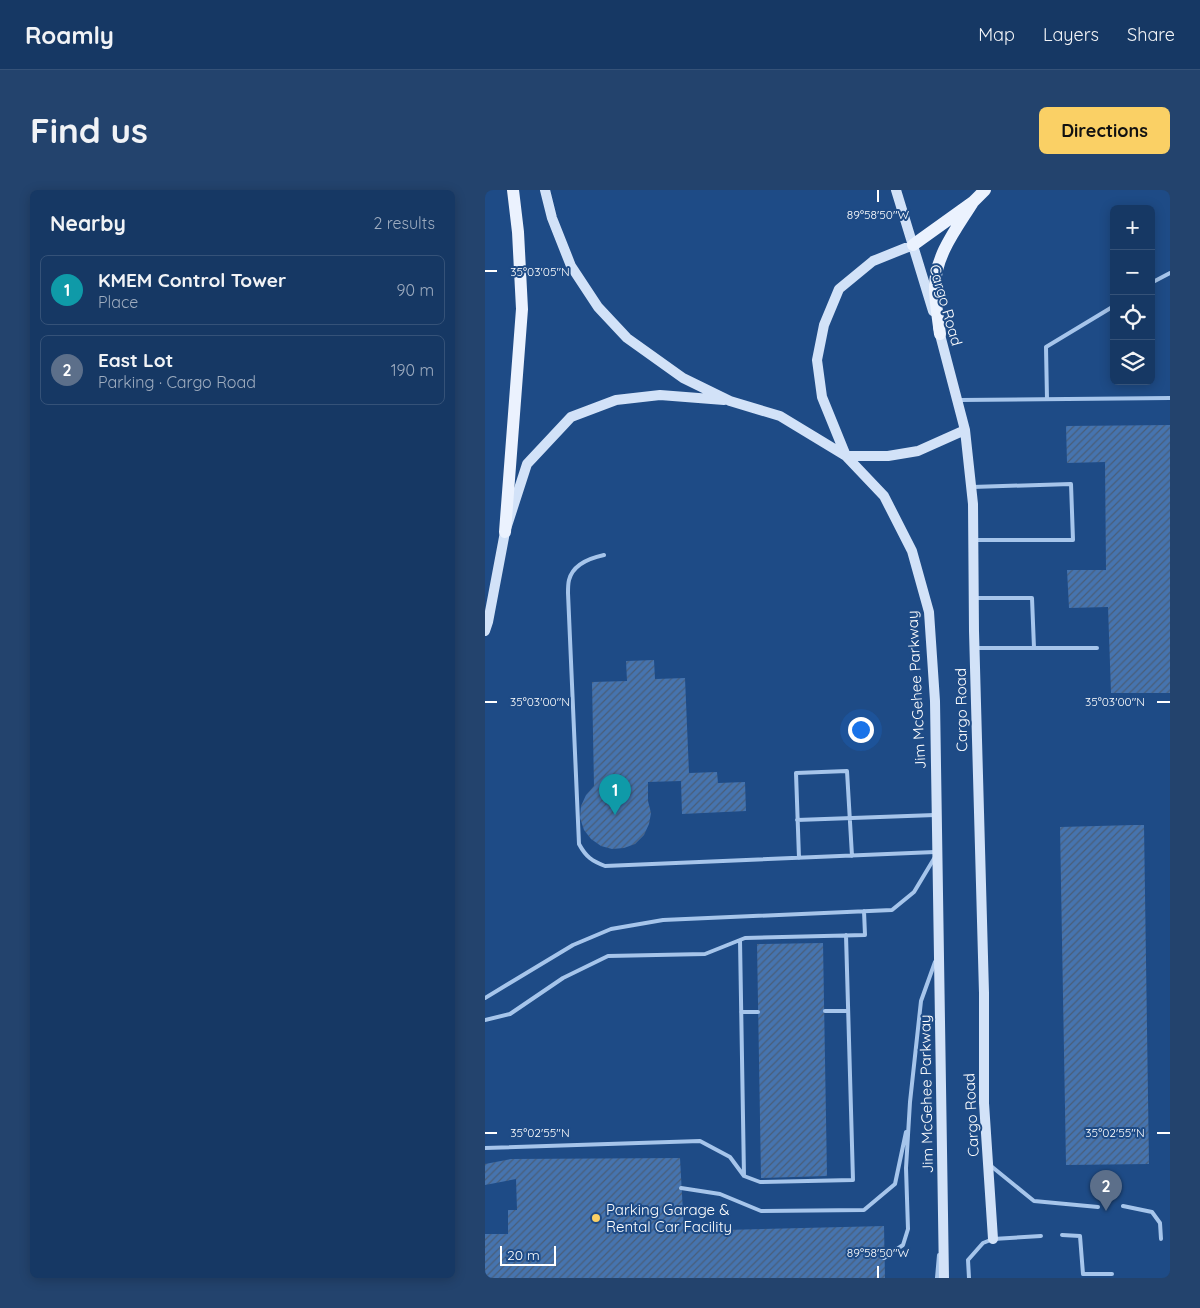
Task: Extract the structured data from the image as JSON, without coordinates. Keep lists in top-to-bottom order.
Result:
{
  "streets": {
    "main road": ["Cargo Road", "Jim McGehee Parkway"]
  },
  "places": ["Parking Garage & Rental Car Facility"],
  "scale_bar": "20 m",
  "page": {
    "header": "Roamly",
    "nav": ["Map", "Layers", "Share"],
    "buttons": "Directions",
    "title": "Find us",
    "heading": ["Nearby", "2 results"],
    "map_buttons": ["+", "−"],
    "list": [
      {
        "mark": "1",
        "name": "KMEM Control Tower",
        "note": "Place",
        "value": "90 m"
      },
      {
        "mark": "2",
        "name": "East Lot",
        "note": "Parking · Cargo Road",
        "value": "190 m"
      }
    ],
    "pins": ["1", "2"],
    "scale": "20 m"
  },
  "coordinates": [
    "89°58'50\"W",
    "35°03'05\"N",
    "35°03'00\"N",
    "35°02'55\"N"
  ]
}
